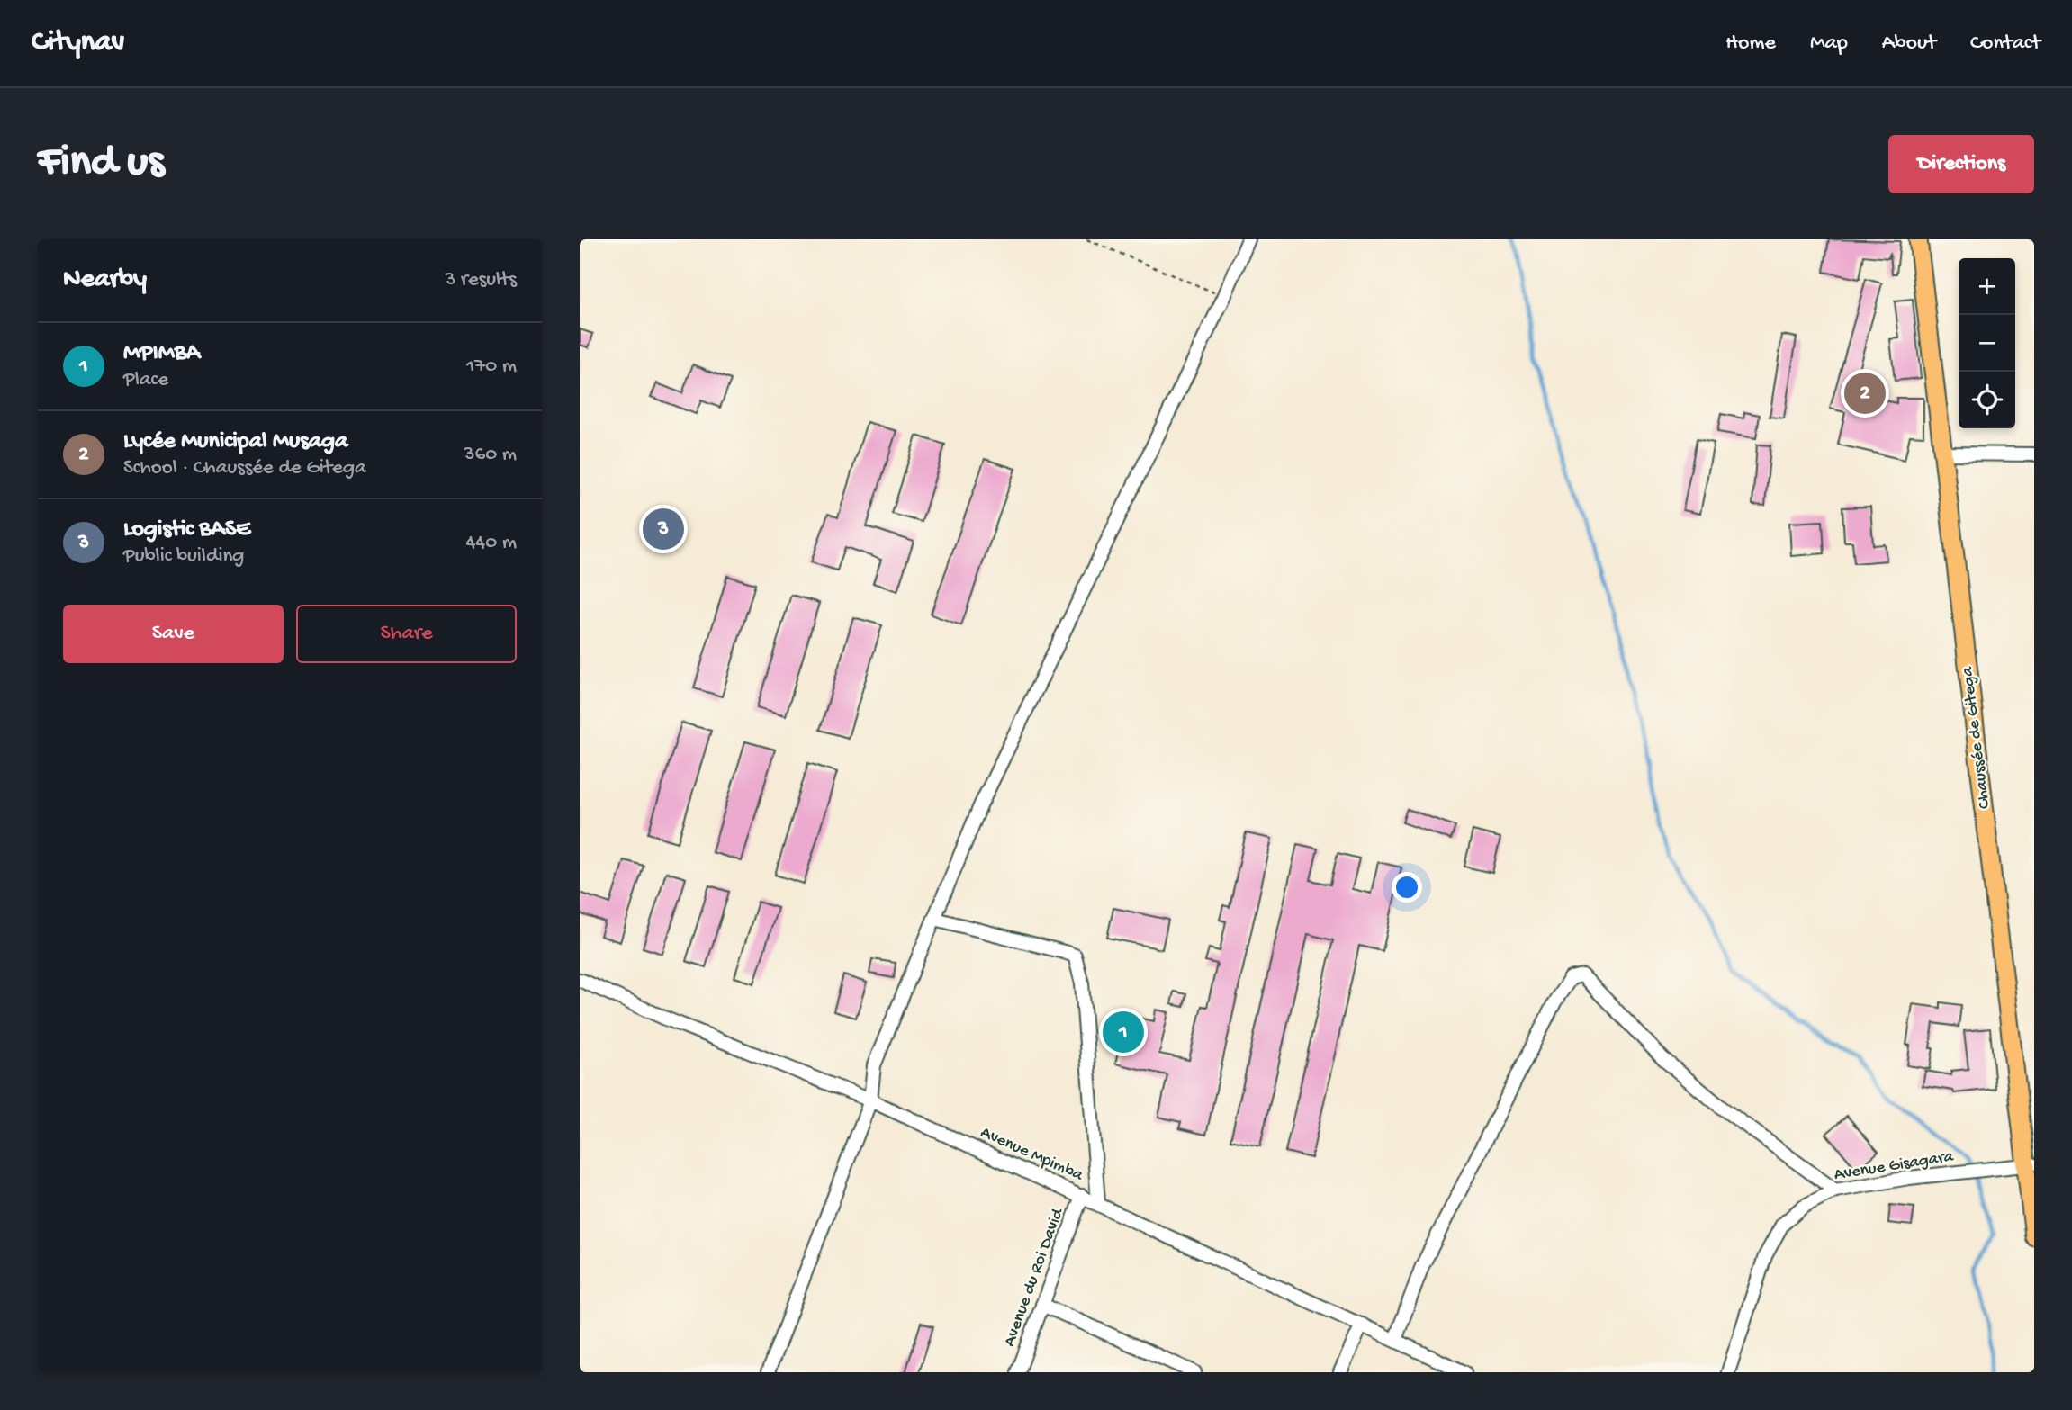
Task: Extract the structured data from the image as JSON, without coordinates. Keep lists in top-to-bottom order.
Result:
{
  "streets": {
    "main road": ["Chaussée de Gitega"],
    "street": ["Avenue Mpimba", "Avenue Gisagara", "Avenue du Roi David"]
  },
  "crossings": [
    ["Chaussée de Gitega", "Avenue Gisagara"],
    ["Avenue Mpimba", "Avenue du Roi David"]
  ],
  "page": {
    "header": "Citynav",
    "nav": [
      "Home",
      "Map",
      "About",
      "Contact"
    ],
    "buttons": [
      "Directions",
      ["Save", "Share"]
    ],
    "title": "Find us",
    "heading": ["Nearby", "3 results"],
    "map_buttons": ["+", "−"],
    "list": [
      {
        "mark": "1",
        "name": "MPIMBA",
        "note": "Place",
        "value": "170 m"
      },
      {
        "mark": "2",
        "name": "Lycée Municipal Musaga",
        "note": "School · Chaussée de Gitega",
        "value": "360 m"
      },
      {
        "mark": "3",
        "name": "Logistic BASE",
        "note": "Public building",
        "value": "440 m"
      }
    ],
    "pins": ["2", "3", "1"]
  }
}
